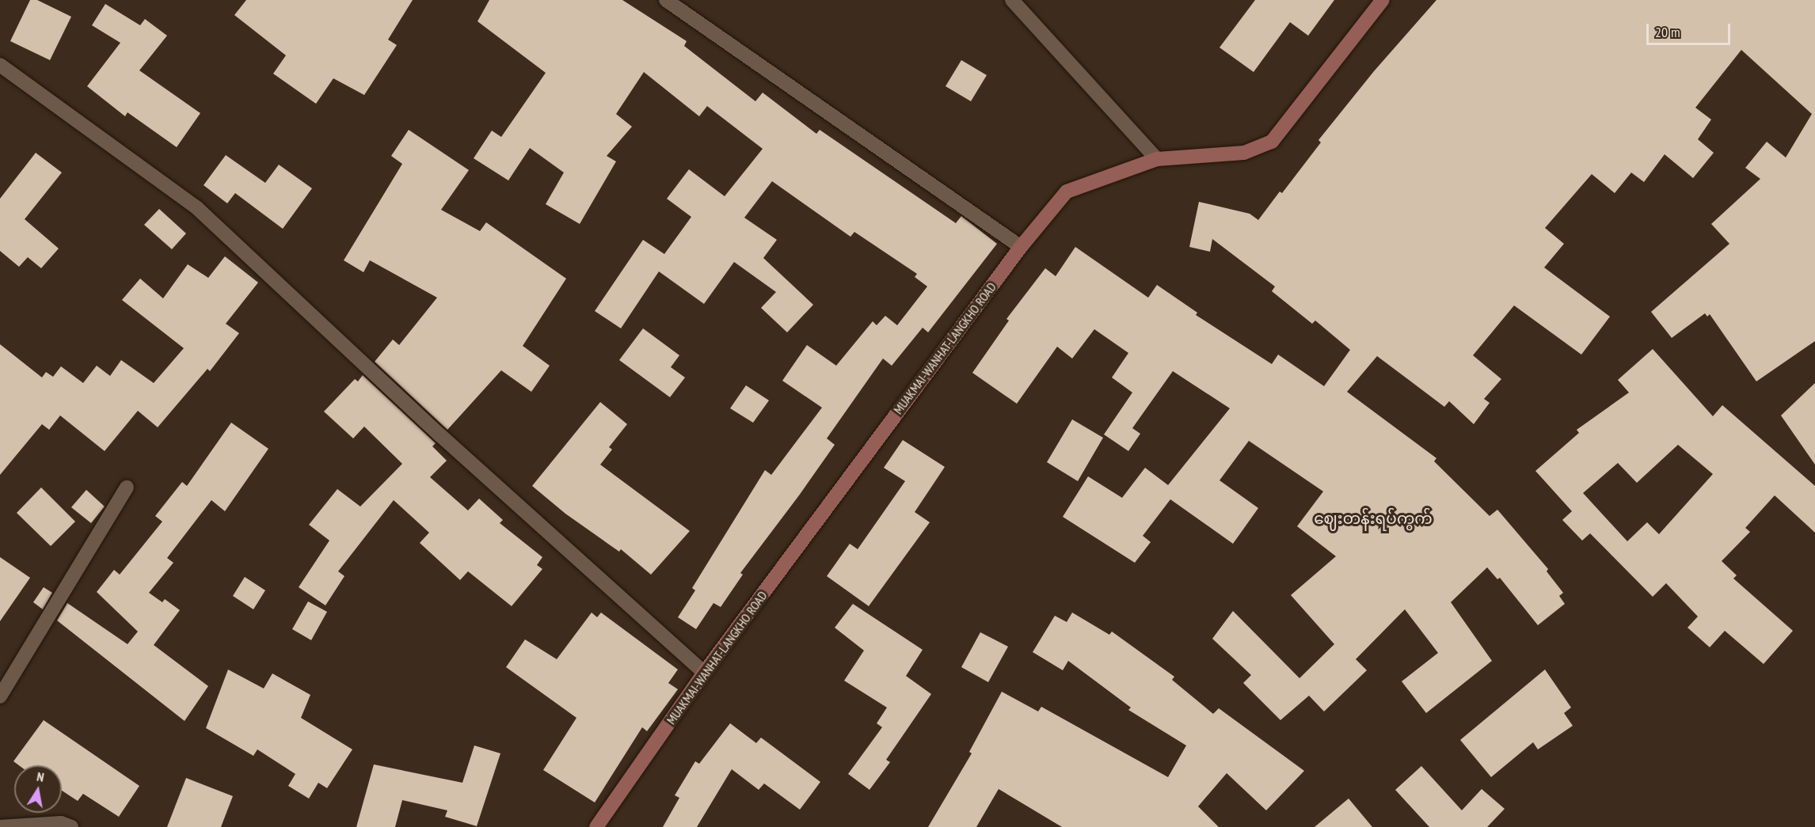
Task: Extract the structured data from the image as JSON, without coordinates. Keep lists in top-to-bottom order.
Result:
{
  "streets": {
    "main road": ["MUAKMAI-WANHAT-LANGKHO ROAD"]
  },
  "districts": ["ဈေးတန်းရပ်ကွက်"],
  "scale_bar": "20 m",
  "north": "top"
}
